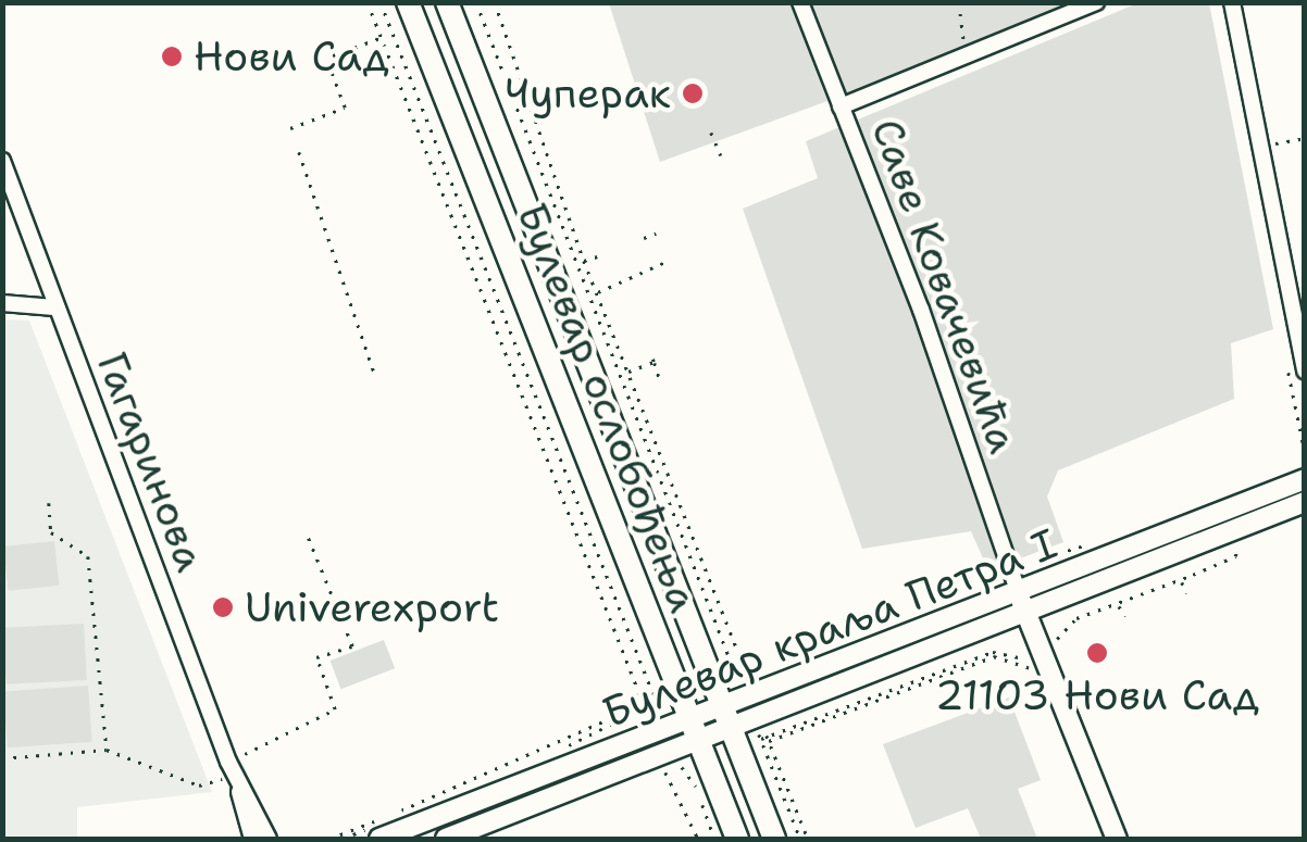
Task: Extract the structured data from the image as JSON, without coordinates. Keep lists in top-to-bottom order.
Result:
{
  "streets": {
    "main road": ["Булевар ослобођења"],
    "street": ["Саве Ковачевића", "Гагаринова", "Булевар краља Петра I"]
  },
  "crossings": [
    ["Саве Ковачевића", "Булевар краља Петра I"],
    ["Булевар ослобођења", "Булевар краља Петра I"]
  ],
  "places": [
    "Нови Сад",
    "Чуперак",
    "Univerexport",
    "21103 Нови Сад"
  ]
}
